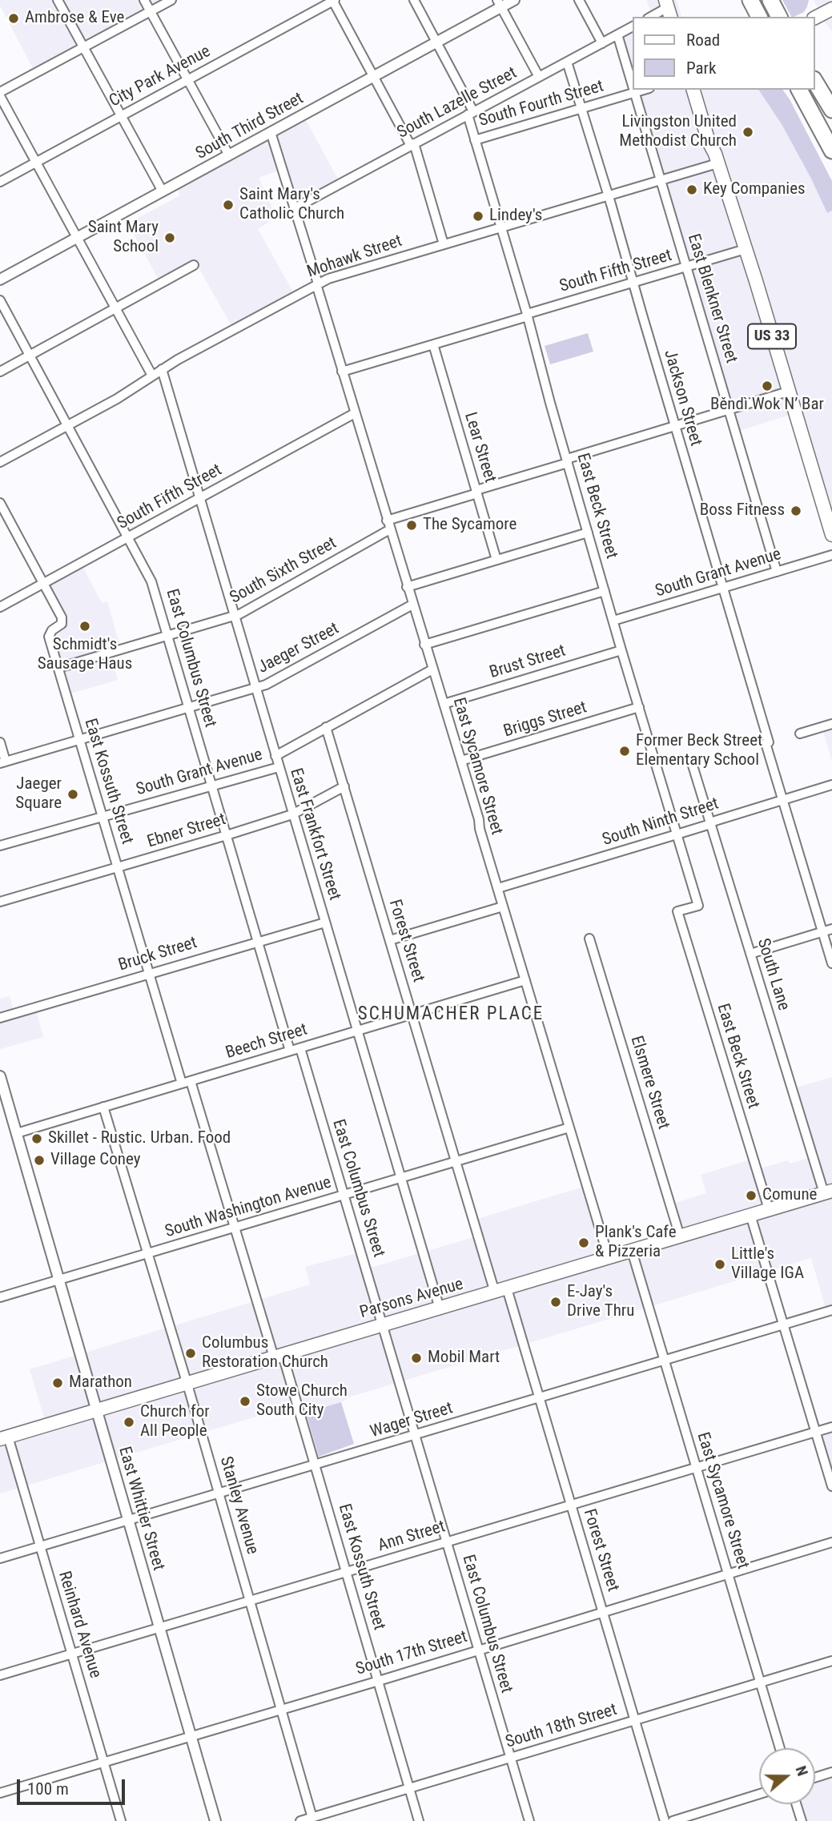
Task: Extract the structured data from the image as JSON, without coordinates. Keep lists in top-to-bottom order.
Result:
{
  "streets": {
    "main road": ["US 33", "Parsons Avenue"],
    "street": [
      "City Park Avenue",
      "South Lazelle Street",
      "South Fourth Street",
      "South Third Street",
      "Mohawk Street",
      "South Fifth Street",
      "East Blenkner Street",
      "Jackson Street",
      "Lear Street",
      "East Beck Street",
      "South Sixth Street",
      "South Grant Avenue",
      "Jaeger Street",
      "East Columbus Street",
      "Brust Street",
      "Briggs Street",
      "East Sycamore Street",
      "East Kossuth Street",
      "South Ninth Street",
      "Ebner Street",
      "East Frankfort Street",
      "Forest Street",
      "Bruck Street",
      "South Lane",
      "Beech Street",
      "Elsmere Street",
      "South Washington Avenue",
      "Wager Street",
      "Stanley Avenue",
      "East Whittier Street",
      "Ann Street",
      "Reinhard Avenue",
      "South 17th Street",
      "South 18th Street"
    ]
  },
  "crossings": [
    ["South Lazelle Street", "East Blenkner Street"],
    ["South Lazelle Street", "Jackson Street"],
    ["South Lazelle Street", "East Beck Street"],
    ["South Lazelle Street", "East Sycamore Street"],
    ["South Fourth Street", "East Blenkner Street"],
    ["South Fourth Street", "Jackson Street"],
    ["South Fourth Street", "East Beck Street"],
    ["South Third Street", "East Beck Street"],
    ["South Third Street", "East Sycamore Street"],
    ["Mohawk Street", "East Blenkner Street"],
    ["Mohawk Street", "US 33"],
    ["Mohawk Street", "Jackson Street"],
    ["Mohawk Street", "East Beck Street"],
    ["Mohawk Street", "East Columbus Street"],
    ["Mohawk Street", "East Sycamore Street"],
    ["Mohawk Street", "East Frankfort Street"],
    ["South Fifth Street", "East Blenkner Street"],
    ["South Fifth Street", "US 33"],
    ["South Fifth Street", "Jackson Street"],
    ["South Fifth Street", "Lear Street"],
    ["South Fifth Street", "East Beck Street"],
    ["South Fifth Street", "East Columbus Street"],
    ["South Fifth Street", "East Sycamore Street"],
    ["South Fifth Street", "East Kossuth Street"],
    ["South Fifth Street", "East Frankfort Street"],
    ["East Blenkner Street", "South Sixth Street"],
    ["East Blenkner Street", "South Grant Avenue"],
    ["US 33", "South Sixth Street"],
    ["Jackson Street", "South Sixth Street"],
    ["Jackson Street", "South Grant Avenue"],
    ["Jackson Street", "South Ninth Street"],
    ["Lear Street", "South Sixth Street"],
    ["East Beck Street", "South Sixth Street"],
    ["East Beck Street", "South Grant Avenue"],
    ["East Beck Street", "Brust Street"],
    ["East Beck Street", "Briggs Street"],
    ["East Beck Street", "South Ninth Street"],
    ["East Beck Street", "Parsons Avenue"],
    ["South Sixth Street", "East Columbus Street"],
    ["South Sixth Street", "East Sycamore Street"],
    ["South Sixth Street", "East Kossuth Street"],
    ["South Sixth Street", "East Frankfort Street"],
    ["South Grant Avenue", "East Columbus Street"],
    ["South Grant Avenue", "East Sycamore Street"],
    ["South Grant Avenue", "East Kossuth Street"],
    ["South Grant Avenue", "East Frankfort Street"],
    ["South Grant Avenue", "Forest Street"],
    ["Jaeger Street", "East Columbus Street"],
    ["Jaeger Street", "East Sycamore Street"],
    ["Jaeger Street", "East Kossuth Street"],
    ["Jaeger Street", "East Frankfort Street"],
    ["East Columbus Street", "Ebner Street"],
    ["East Columbus Street", "Bruck Street"],
    ["East Columbus Street", "Beech Street"],
    ["East Columbus Street", "South Washington Avenue"],
    ["East Columbus Street", "Parsons Avenue"],
    ["East Columbus Street", "Wager Street"],
    ["East Columbus Street", "Ann Street"],
    ["East Columbus Street", "South 17th Street"],
    ["East Columbus Street", "South 18th Street"],
    ["Brust Street", "East Sycamore Street"],
    ["Briggs Street", "East Sycamore Street"],
    ["East Sycamore Street", "South Ninth Street"],
    ["East Sycamore Street", "Beech Street"],
    ["East Sycamore Street", "South Washington Avenue"],
    ["East Sycamore Street", "Parsons Avenue"],
    ["East Sycamore Street", "Wager Street"],
    ["East Sycamore Street", "Ann Street"],
    ["East Sycamore Street", "South 17th Street"],
    ["East Sycamore Street", "South 18th Street"],
    ["East Kossuth Street", "Ebner Street"],
    ["East Kossuth Street", "Bruck Street"],
    ["East Kossuth Street", "Beech Street"],
    ["East Kossuth Street", "South Washington Avenue"],
    ["East Kossuth Street", "Parsons Avenue"],
    ["East Kossuth Street", "Wager Street"],
    ["East Kossuth Street", "Ann Street"],
    ["East Kossuth Street", "South 17th Street"],
    ["East Kossuth Street", "South 18th Street"],
    ["South Ninth Street", "South Lane"],
    ["Ebner Street", "East Frankfort Street"],
    ["Ebner Street", "Forest Street"],
    ["East Frankfort Street", "Bruck Street"],
    ["East Frankfort Street", "Beech Street"],
    ["East Frankfort Street", "South Washington Avenue"],
    ["East Frankfort Street", "Parsons Avenue"],
    ["Forest Street", "Beech Street"],
    ["Forest Street", "South Washington Avenue"],
    ["Forest Street", "Parsons Avenue"],
    ["Forest Street", "Wager Street"],
    ["Forest Street", "Ann Street"],
    ["Forest Street", "South 17th Street"],
    ["Forest Street", "South 18th Street"],
    ["South Lane", "Parsons Avenue"],
    ["Beech Street", "Stanley Avenue"],
    ["Beech Street", "East Whittier Street"],
    ["Elsmere Street", "Parsons Avenue"],
    ["South Washington Avenue", "Stanley Avenue"],
    ["South Washington Avenue", "East Whittier Street"],
    ["Parsons Avenue", "Stanley Avenue"],
    ["Parsons Avenue", "East Whittier Street"],
    ["Parsons Avenue", "Reinhard Avenue"],
    ["Wager Street", "Stanley Avenue"],
    ["Wager Street", "East Whittier Street"],
    ["Wager Street", "Reinhard Avenue"],
    ["Stanley Avenue", "Ann Street"],
    ["Stanley Avenue", "South 17th Street"],
    ["Stanley Avenue", "South 18th Street"],
    ["East Whittier Street", "Ann Street"],
    ["East Whittier Street", "South 17th Street"],
    ["Ann Street", "Reinhard Avenue"],
    ["Reinhard Avenue", "South 17th Street"]
  ],
  "districts": ["SCHUMACHER PLACE"],
  "places": [
    "Ambrose & Eve",
    "Livingston United Methodist Church",
    "Key Companies",
    "Saint Mary's Catholic Church",
    "Lindey's",
    "Saint Mary School",
    "Běndì Wok N’ Bar",
    "Boss Fitness",
    "The Sycamore",
    "Schmidt's Sausage Haus",
    "Former Beck Street Elementary School",
    "Jaeger Square",
    "Skillet - Rustic. Urban. Food",
    "Village Coney",
    "Comune",
    "Plank's Cafe & Pizzeria",
    "Little's Village IGA",
    "E-Jay's Drive Thru",
    "Columbus Restoration Church",
    "Mobil Mart",
    "Marathon",
    "Stowe Church South City",
    "Church for All People"
  ],
  "legend": ["Road", "Park"],
  "scale_bar": "100 m",
  "north": "right"
}
